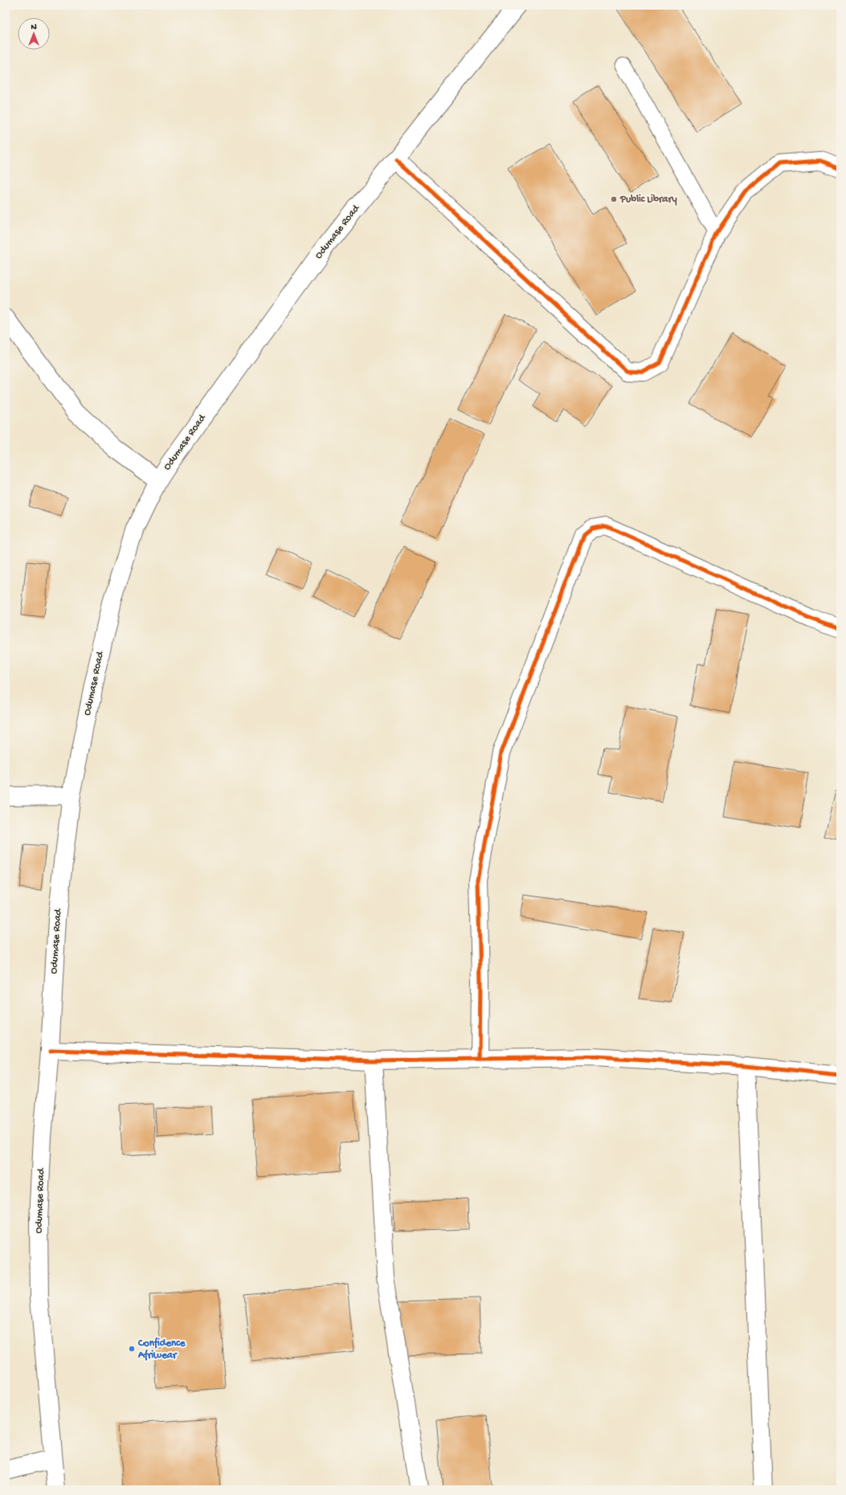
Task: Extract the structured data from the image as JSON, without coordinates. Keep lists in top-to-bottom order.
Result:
{
  "streets": {
    "street": ["Odumase Road"]
  },
  "places": ["Public Library", "Confidence Afriwear"],
  "north": "top"
}
